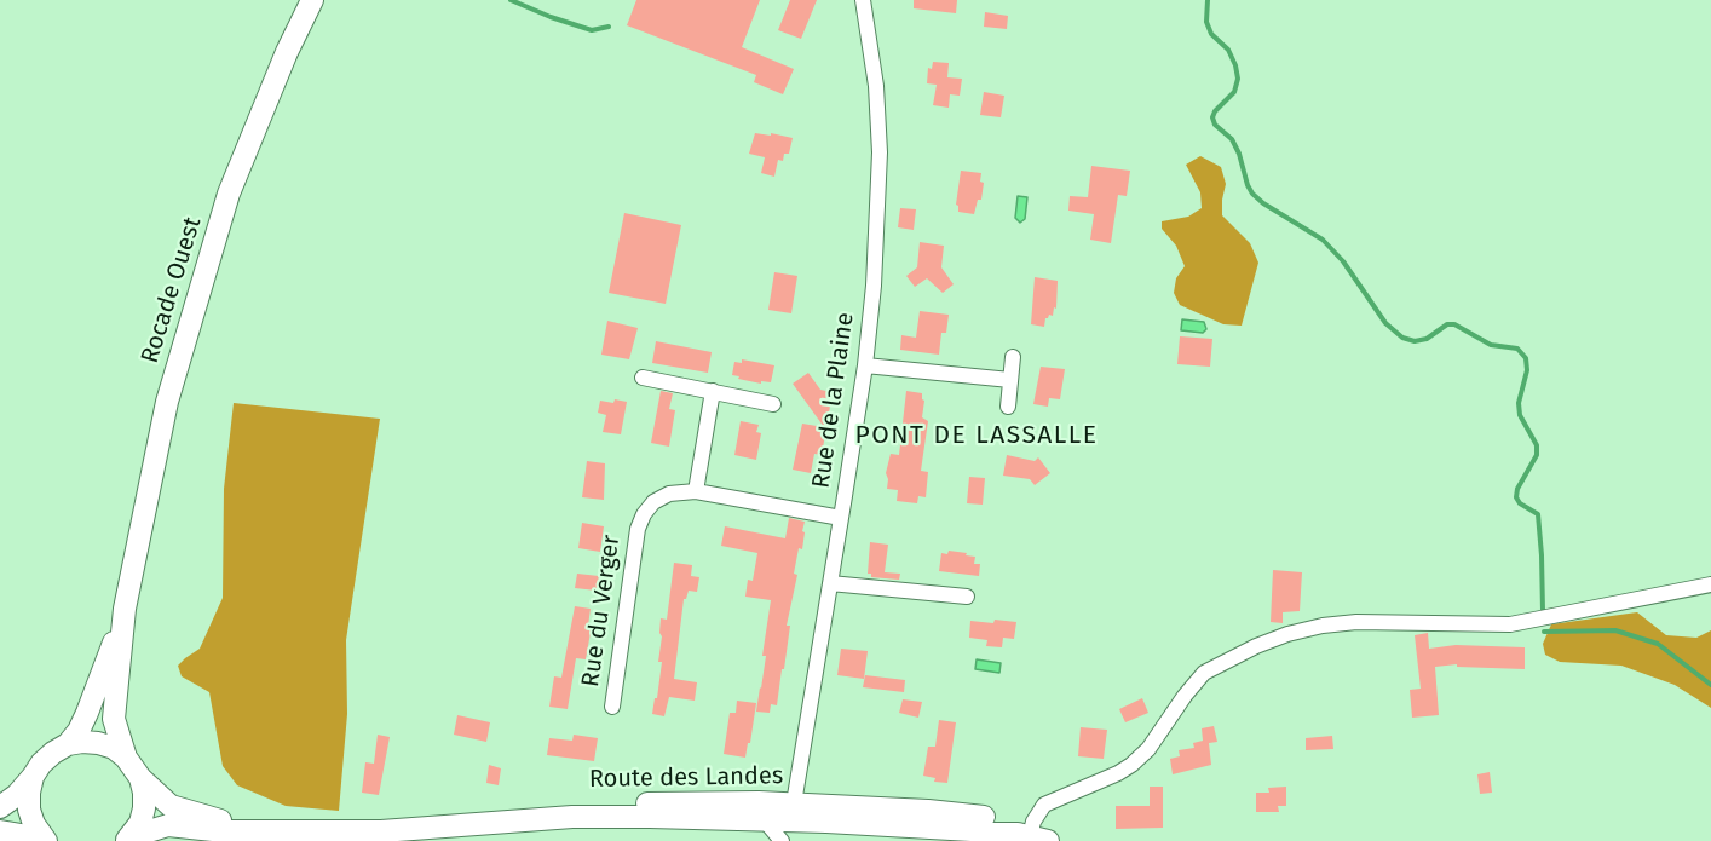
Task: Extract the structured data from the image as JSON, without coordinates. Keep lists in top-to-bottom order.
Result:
{
  "streets": {
    "main road": ["Rocade Ouest", "Route des Landes"],
    "street": ["Rue de la Plaine", "Rue du Verger"]
  },
  "crossings": [
    ["Rocade Ouest", "Route des Landes"],
    ["Rue de la Plaine", "Rue du Verger"],
    ["Rue de la Plaine", "Route des Landes"]
  ],
  "districts": ["PONT DE LASSALLE"]
}
